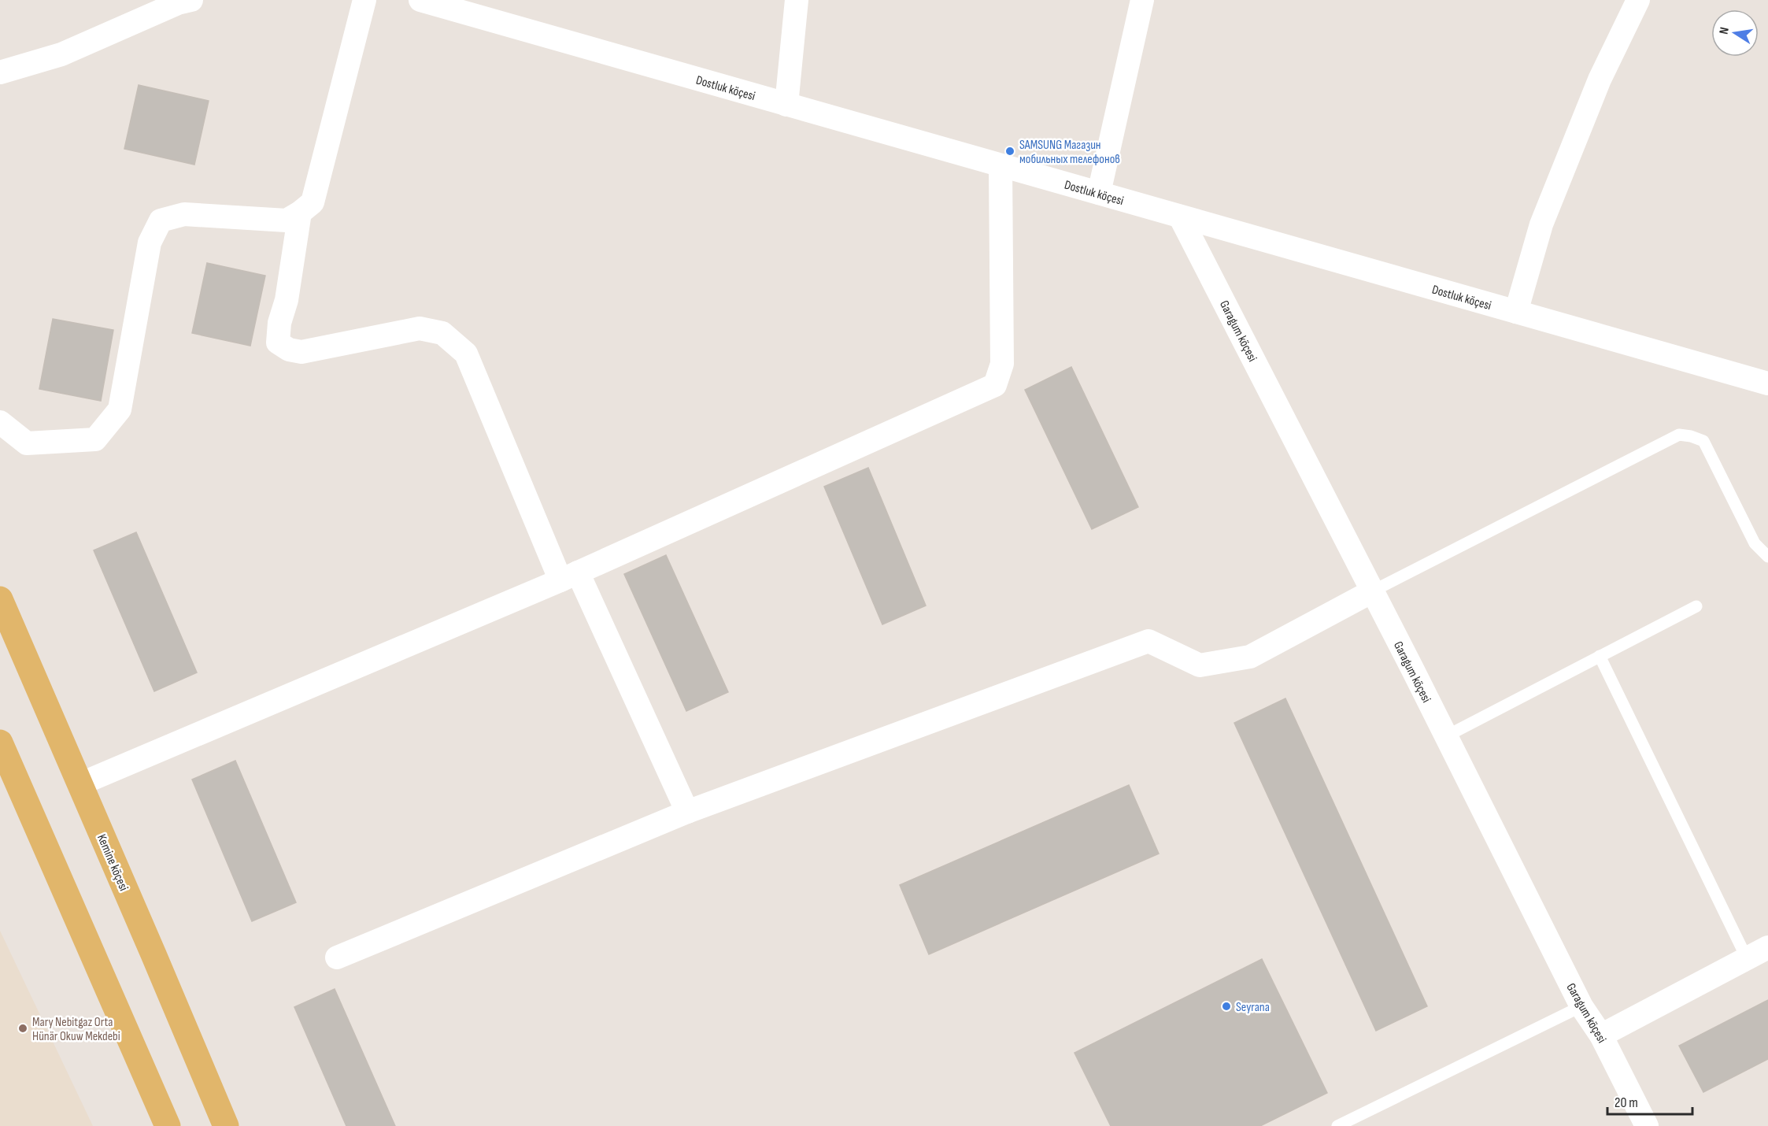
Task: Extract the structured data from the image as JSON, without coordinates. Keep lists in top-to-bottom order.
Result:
{
  "streets": {
    "main road": ["Kemine köçesi"],
    "street": ["Dostluk köçesi", "Garagum köçesi"]
  },
  "crossings": [
    ["Dostluk köçesi", "Garagum köçesi"]
  ],
  "places": ["SAMSUNG Магазин мобильных телефонов", "Seyrana", "Mary Nebitgaz Orta Hünär Okuw Mekdebi"],
  "scale_bar": "20 m",
  "north": "left"
}
